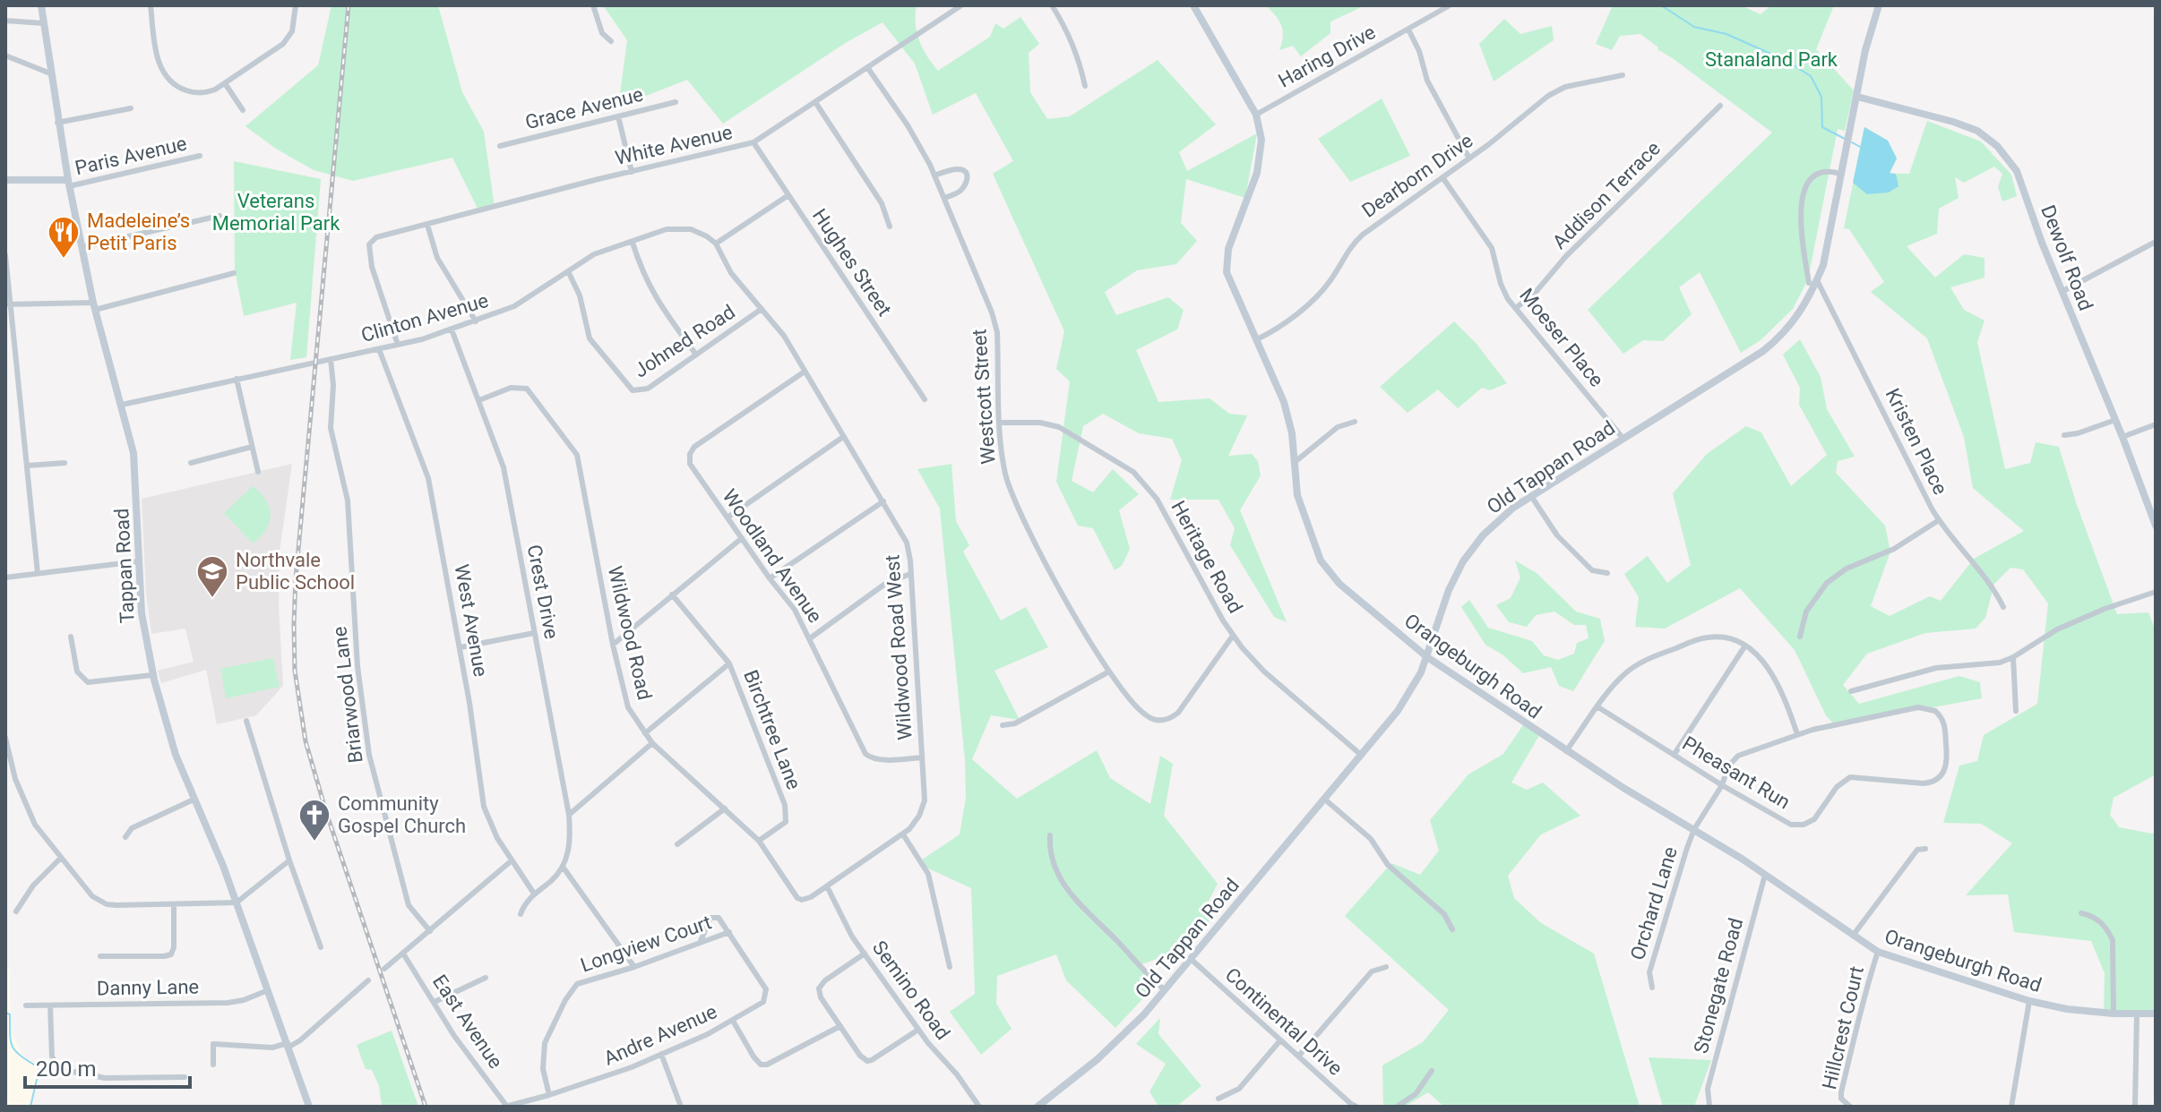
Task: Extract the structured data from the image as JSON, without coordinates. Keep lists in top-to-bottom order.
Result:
{
  "streets": {
    "street": [
      "Haring Drive",
      "Grace Avenue",
      "White Avenue",
      "Paris Avenue",
      "Dearborn Drive",
      "Addison Terrace",
      "Dewolf Road",
      "Hughes Street",
      "Clinton Avenue",
      "Moeser Place",
      "Johned Road",
      "Westcott Street",
      "Kristen Place",
      "Old Tappan Road",
      "Woodland Avenue",
      "Heritage Road",
      "Tappan Road",
      "Crest Drive",
      "West Avenue",
      "Wildwood Road",
      "Wildwood Road West",
      "Orangeburgh Road",
      "Briarwood Lane",
      "Birchtree Lane",
      "Pheasant Run",
      "Orchard Lane",
      "Longview Court",
      "Stonegate Road",
      "Danny Lane",
      "Semino Road",
      "East Avenue",
      "Continental Drive",
      "Hillcrest Court",
      "Andre Avenue"
    ]
  },
  "crossings": [
    ["Haring Drive", "Orangeburgh Road"],
    ["White Avenue", "Hughes Street"],
    ["White Avenue", "Clinton Avenue"],
    ["White Avenue", "Westcott Street"],
    ["Paris Avenue", "Tappan Road"],
    ["Dearborn Drive", "Moeser Place"],
    ["Dearborn Drive", "Orangeburgh Road"],
    ["Addison Terrace", "Moeser Place"],
    ["Dewolf Road", "Old Tappan Road"],
    ["Clinton Avenue", "Johned Road"],
    ["Clinton Avenue", "Tappan Road"],
    ["Clinton Avenue", "Crest Drive"],
    ["Clinton Avenue", "West Avenue"],
    ["Clinton Avenue", "Wildwood Road West"],
    ["Clinton Avenue", "Briarwood Lane"],
    ["Moeser Place", "Old Tappan Road"],
    ["Johned Road", "Wildwood Road West"],
    ["Westcott Street", "Heritage Road"],
    ["Kristen Place", "Old Tappan Road"],
    ["Old Tappan Road", "Heritage Road"],
    ["Old Tappan Road", "Orangeburgh Road"],
    ["Old Tappan Road", "Continental Drive"],
    ["Woodland Avenue", "Wildwood Road West"],
    ["Tappan Road", "Danny Lane"],
    ["Crest Drive", "Wildwood Road"],
    ["Wildwood Road", "Wildwood Road West"],
    ["Wildwood Road", "Birchtree Lane"],
    ["Wildwood Road", "Semino Road"],
    ["Wildwood Road West", "Semino Road"],
    ["Orangeburgh Road", "Orchard Lane"],
    ["Orangeburgh Road", "Stonegate Road"],
    ["Orangeburgh Road", "Hillcrest Court"],
    ["Pheasant Run", "Orchard Lane"],
    ["Longview Court", "Andre Avenue"],
    ["East Avenue", "Andre Avenue"]
  ],
  "parks": ["Stanaland Park", "Veterans Memorial Park"],
  "places": {
    "restaurant": ["Madeleine’s Petit Paris"],
    "school or university": ["Northvale Public School"],
    "church": ["Community Gospel Church"]
  },
  "scale_bar": "200 m"
}
